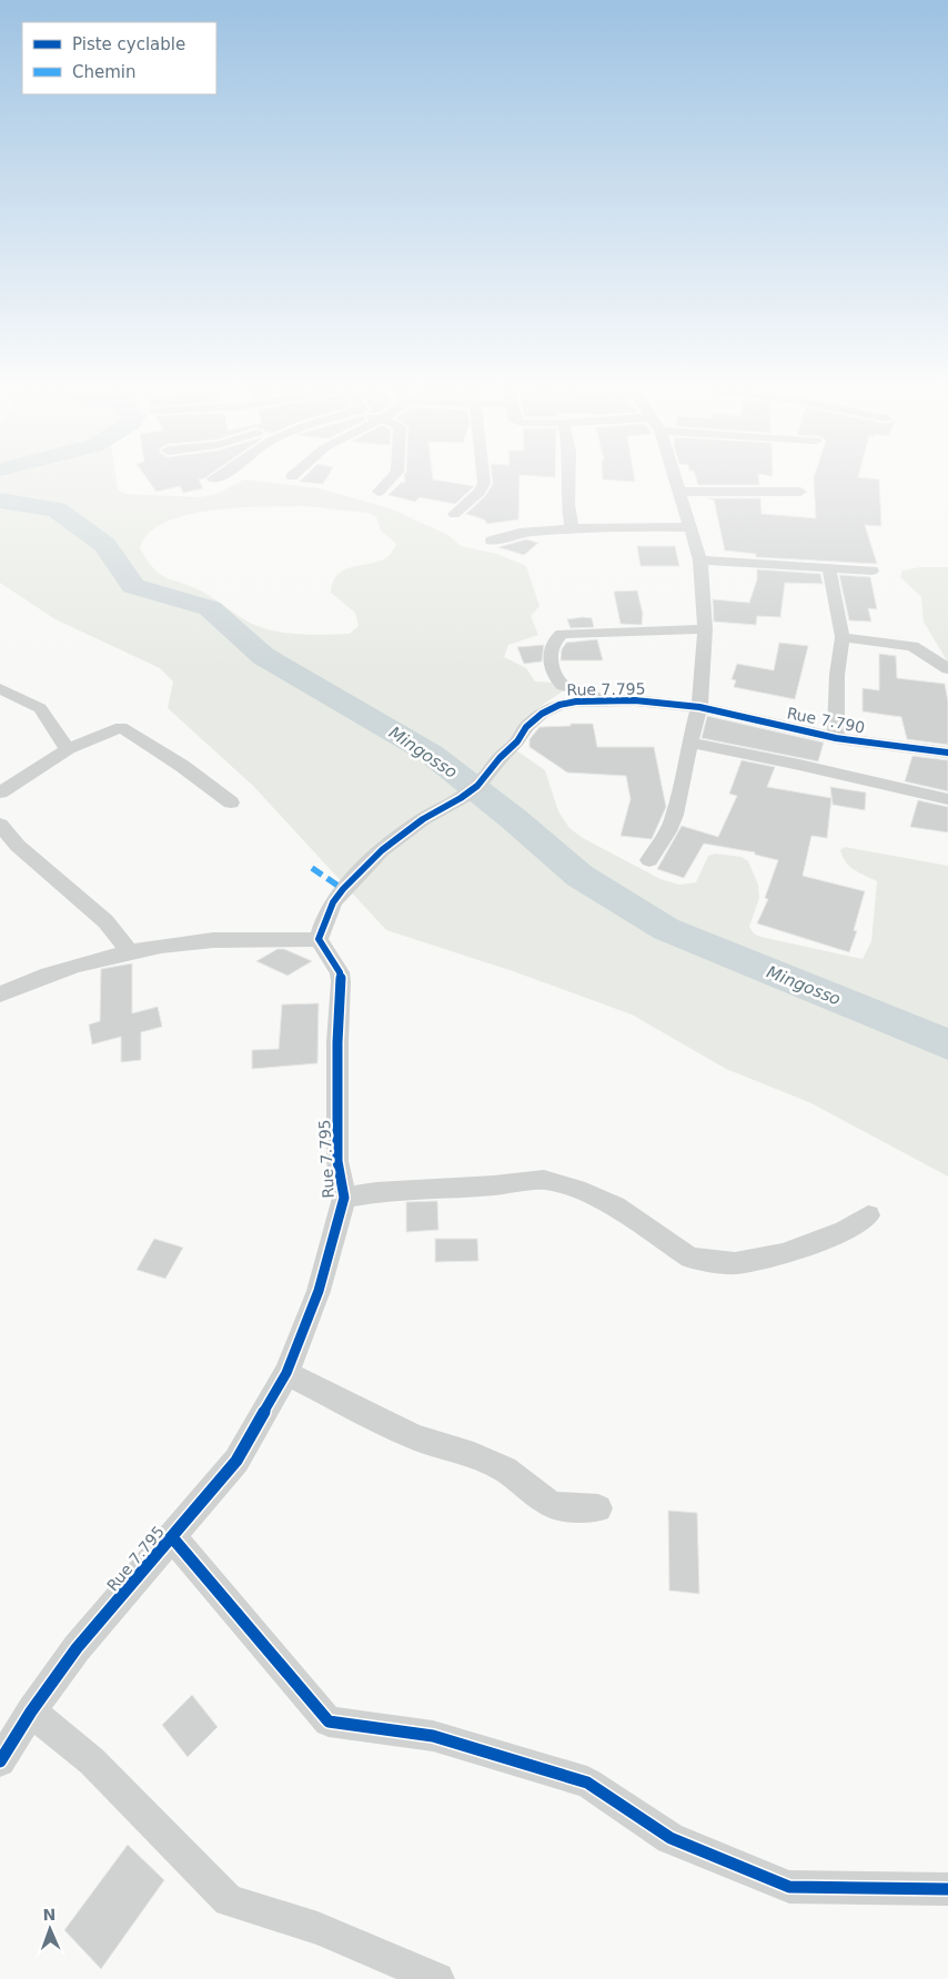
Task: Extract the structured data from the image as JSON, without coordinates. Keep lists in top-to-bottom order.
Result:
{
  "streets": {
    "street": ["Rue 7.795", "Rue 7.790"]
  },
  "crossings": [
    ["Rue 7.795", "Rue 7.790"]
  ],
  "water": ["Mingosso"],
  "legend": ["Piste cyclable", "Chemin"],
  "north": "top"
}
